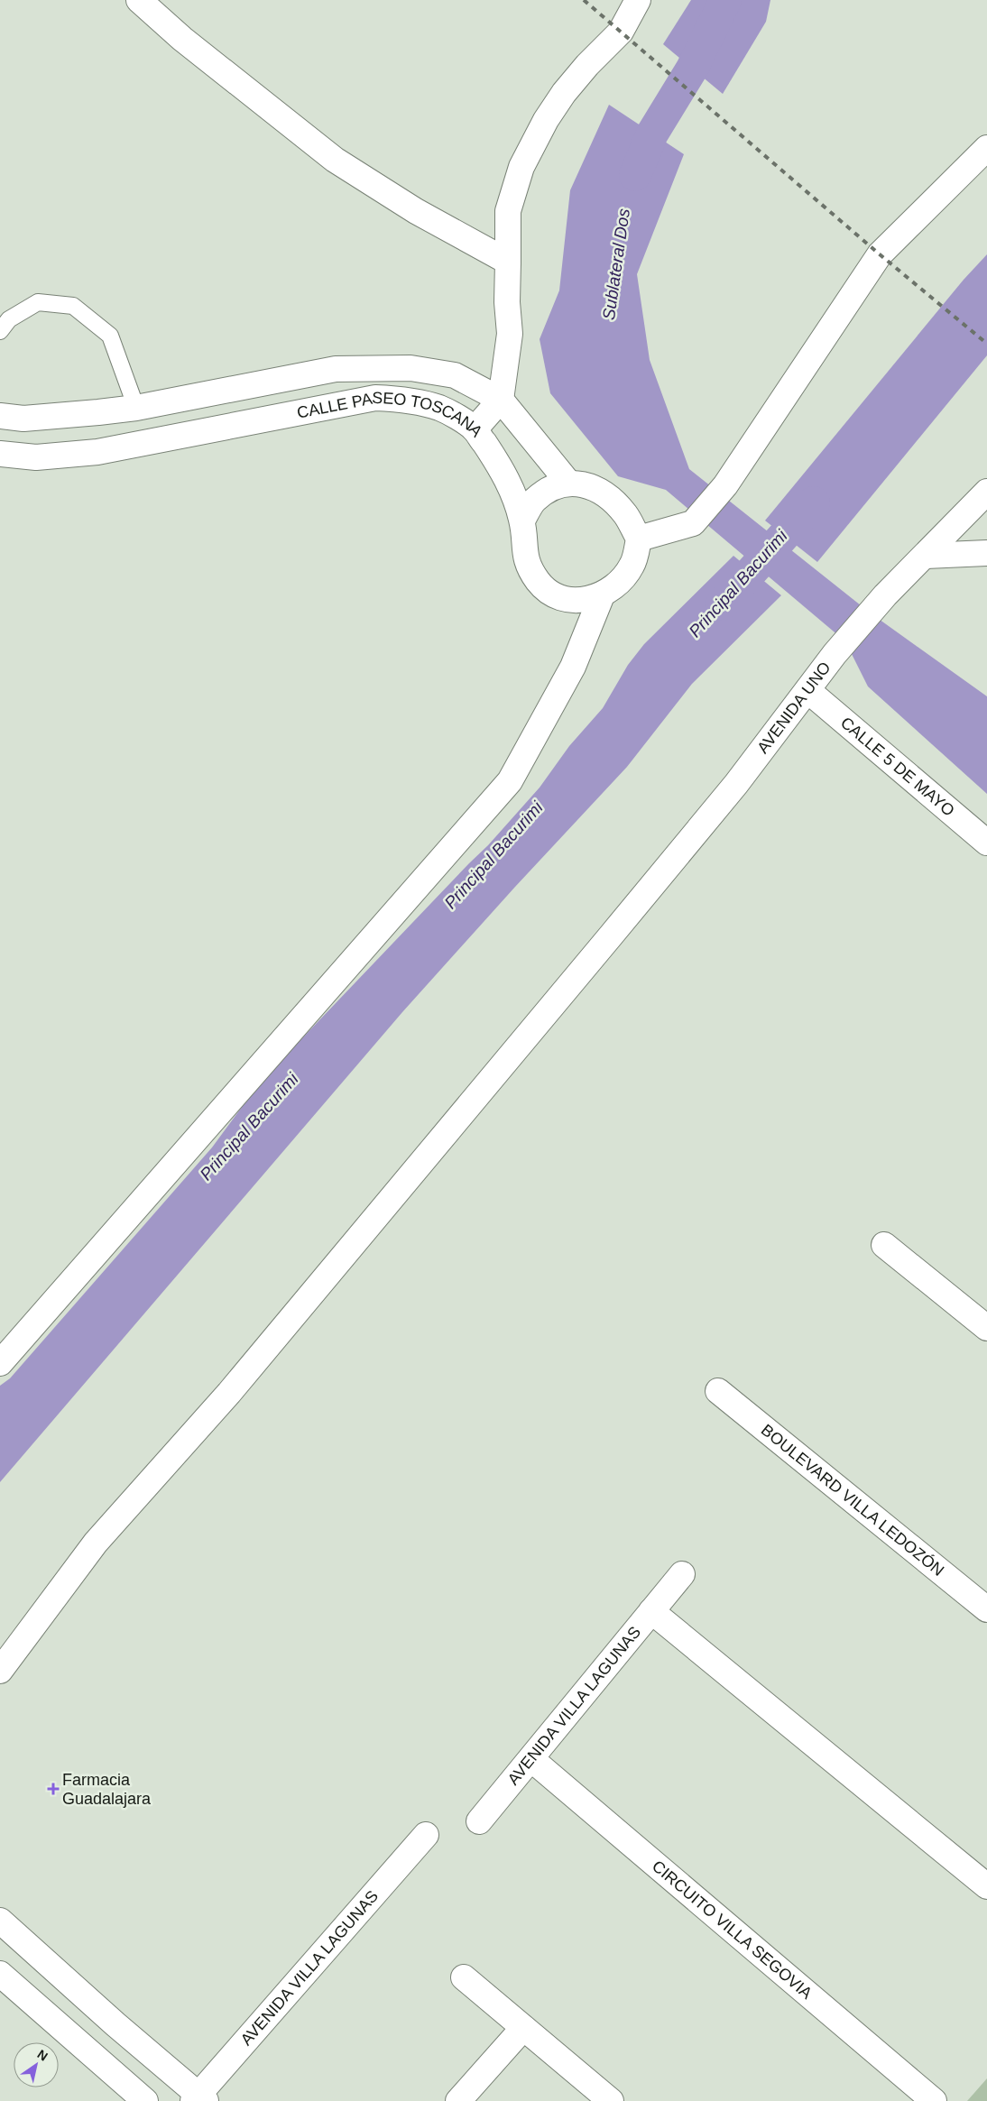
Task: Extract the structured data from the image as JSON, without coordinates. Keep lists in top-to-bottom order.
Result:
{
  "streets": {
    "street": [
      "CALLE PASEO TOSCANA",
      "AVENIDA UNO",
      "CALLE 5 DE MAYO",
      "BOULEVARD VILLA LEDOZÓN",
      "AVENIDA VILLA LAGUNAS",
      "CIRCUITO VILLA SEGOVIA"
    ]
  },
  "crossings": [
    ["AVENIDA UNO", "CALLE 5 DE MAYO"],
    ["AVENIDA VILLA LAGUNAS", "CIRCUITO VILLA SEGOVIA"]
  ],
  "water": ["Sublateral Dos", "Principal Bacurimi"],
  "places": {
    "health": ["Farmacia Guadalajara"]
  },
  "north": "top right"
}
